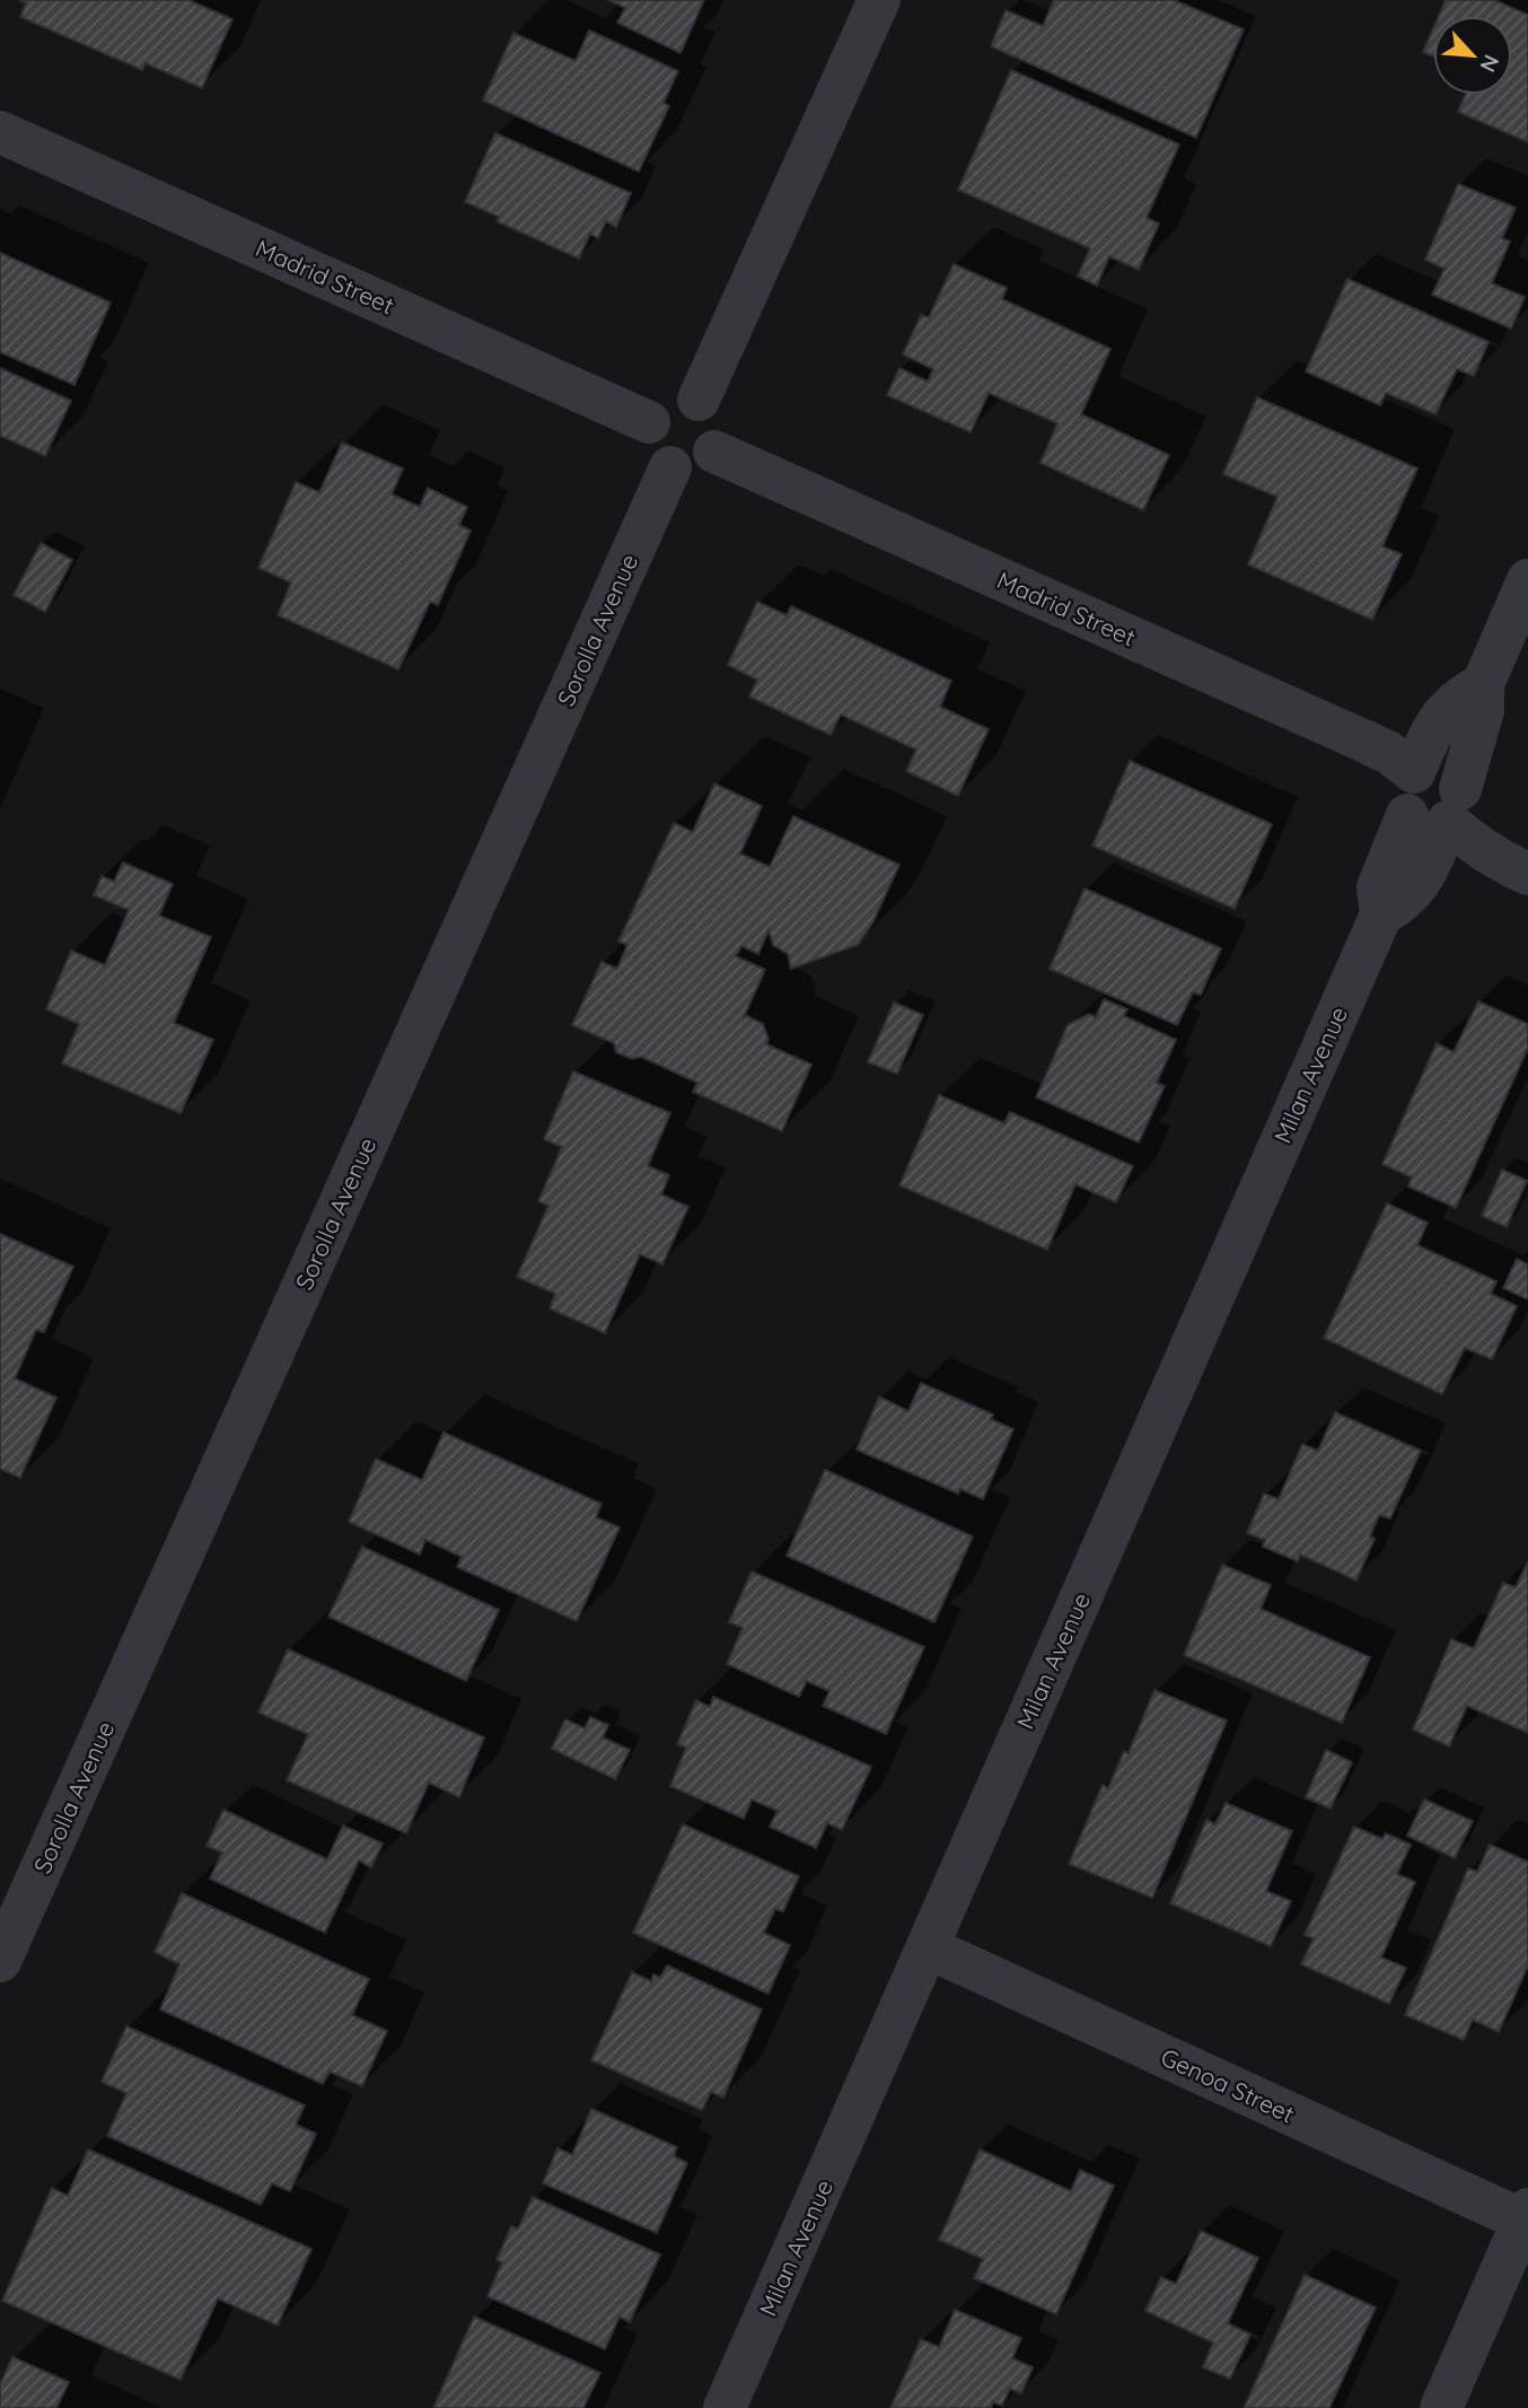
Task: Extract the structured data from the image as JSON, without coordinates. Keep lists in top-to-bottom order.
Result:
{
  "streets": {
    "street": [
      "Madrid Street",
      "Sorolla Avenue",
      "Milan Avenue",
      "Genoa Street"
    ]
  },
  "crossings": [
    ["Madrid Street", "Sorolla Avenue"],
    ["Milan Avenue", "Genoa Street"]
  ],
  "north": "bottom right"
}
